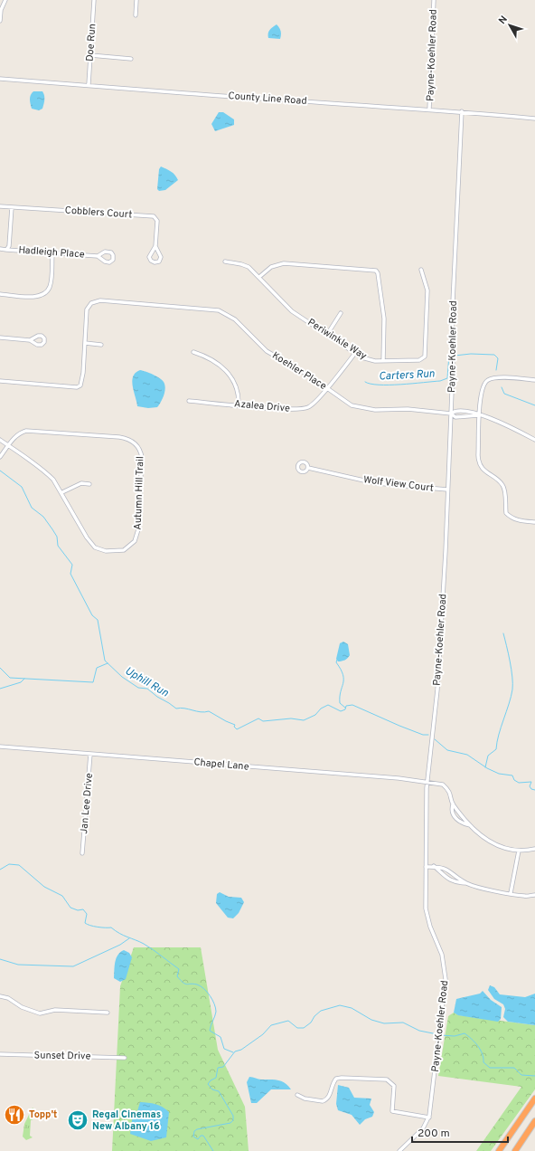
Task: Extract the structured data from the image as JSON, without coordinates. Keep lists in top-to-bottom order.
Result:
{
  "streets": {
    "street": [
      "Doe Run",
      "Payne-Koehler Road",
      "County Line Road",
      "Cobblers Court",
      "Hadleigh Place",
      "Periwinkle Way",
      "Koehler Place",
      "Azalea Drive",
      "Wolf View Court",
      "Autumn Hill Trail",
      "Chapel Lane",
      "Jan Lee Drive",
      "Sunset Drive"
    ]
  },
  "crossings": [
    ["Doe Run", "County Line Road"],
    ["Payne-Koehler Road", "County Line Road"],
    ["Payne-Koehler Road", "Koehler Place"],
    ["Payne-Koehler Road", "Wolf View Court"],
    ["Payne-Koehler Road", "Chapel Lane"],
    ["Periwinkle Way", "Azalea Drive"],
    ["Koehler Place", "Azalea Drive"],
    ["Chapel Lane", "Jan Lee Drive"]
  ],
  "water": ["Carters Run", "Uphill Run"],
  "places": {
    "restaurant": ["Topp't"],
    "theatre": ["Regal Cinemas New Albany 16"]
  },
  "scale_bar": "200 m",
  "north": "top left"
}
